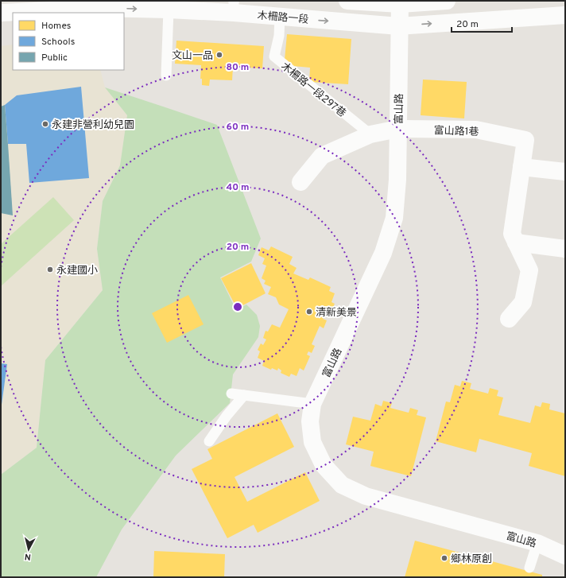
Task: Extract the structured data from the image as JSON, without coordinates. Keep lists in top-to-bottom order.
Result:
{
  "streets": {
    "street": ["木柵路一段", "富山路", "富山路1巷"],
    "lane": ["木柵路一段297巷"]
  },
  "crossings": [
    ["木柵路一段", "木柵路一段297巷"],
    ["木柵路一段", "富山路"],
    ["富山路", "富山路1巷"]
  ],
  "places": [
    "文山一品",
    "永建非營利幼兒園",
    "永建國小",
    "清新美景",
    "鄉林原創"
  ],
  "legend": ["Homes", "Schools", "Public"],
  "scale_bar": "20 m",
  "north": "bottom",
  "rings": [
    "80 m",
    "60 m",
    "40 m",
    "20 m"
  ]
}
